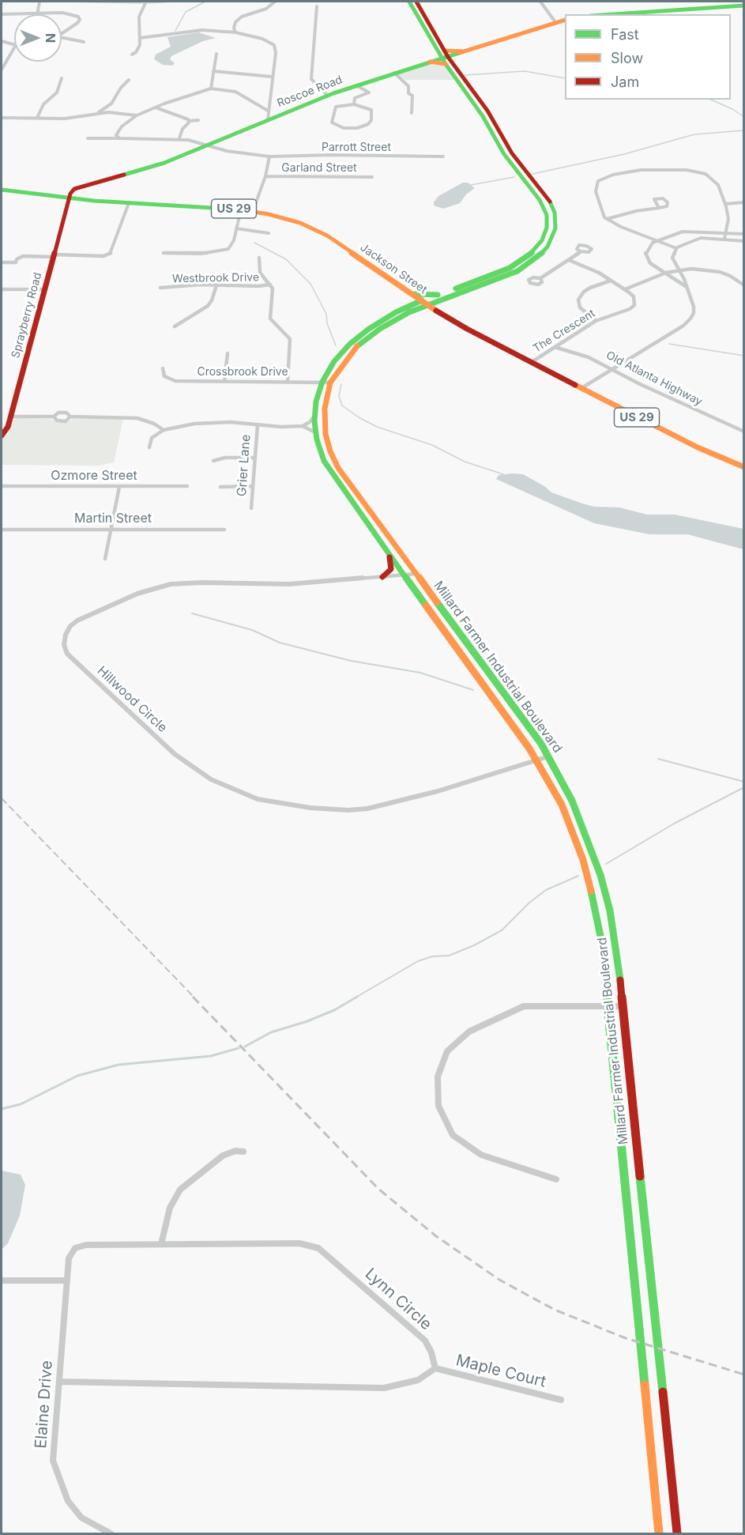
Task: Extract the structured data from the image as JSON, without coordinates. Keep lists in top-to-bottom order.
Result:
{
  "streets": {
    "main road": [
      "Roscoe Road",
      "US 29",
      "Jackson Street",
      "Sprayberry Road",
      "Millard Farmer Industrial Boulevard"
    ],
    "street": [
      "Parrott Street",
      "Garland Street",
      "Westbrook Drive",
      "The Crescent",
      "Crossbrook Drive",
      "Old Atlanta Highway",
      "Grier Lane",
      "Ozmore Street",
      "Martin Street",
      "Hillwood Circle",
      "Lynn Circle",
      "Maple Court",
      "Elaine Drive"
    ]
  },
  "crossings": [
    ["Roscoe Road", "Parrott Street"],
    ["Roscoe Road", "Jackson Street"],
    ["Roscoe Road", "Sprayberry Road"],
    ["Roscoe Road", "Millard Farmer Industrial Boulevard"],
    ["Jackson Street", "Sprayberry Road"],
    ["Jackson Street", "The Crescent"],
    ["Jackson Street", "Millard Farmer Industrial Boulevard"],
    ["The Crescent", "Old Atlanta Highway"],
    ["Crossbrook Drive", "Millard Farmer Industrial Boulevard"],
    ["Millard Farmer Industrial Boulevard", "Hillwood Circle"],
    ["Lynn Circle", "Maple Court"],
    ["Lynn Circle", "Elaine Drive"]
  ],
  "legend": ["Fast", "Slow", "Jam"],
  "north": "right"
}
